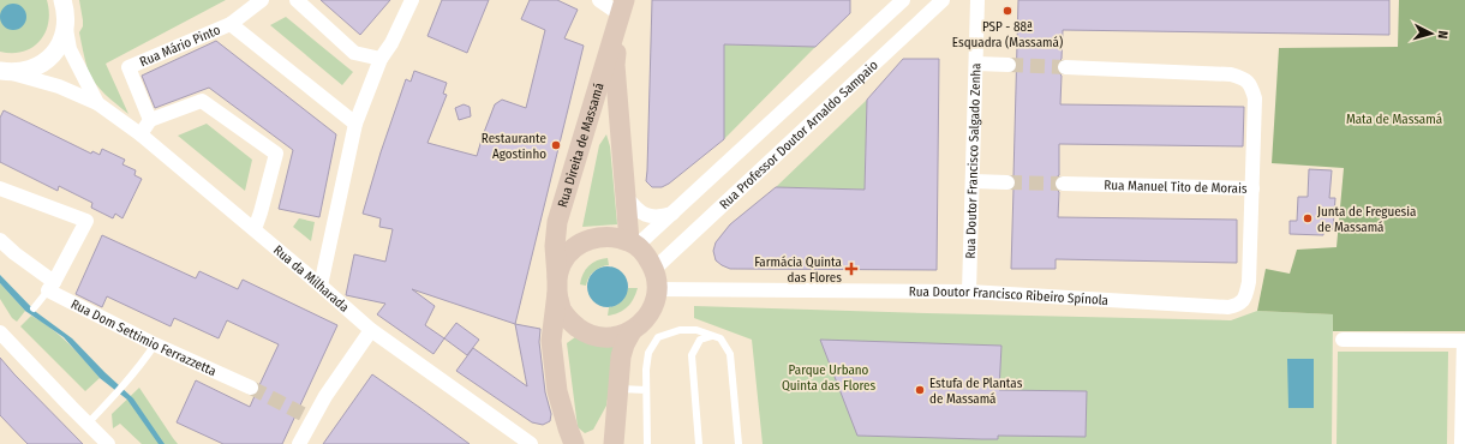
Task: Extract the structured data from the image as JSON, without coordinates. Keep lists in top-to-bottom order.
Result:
{
  "streets": {
    "main road": ["Rua Direita de Massamá"],
    "street": [
      "Rua Mário Pinto",
      "Rua Professor Doutor Arnaldo Sampaio",
      "Rua Doutor Francisco Salgado Zenha",
      "Rua Manuel Tito de Morais",
      "Rua da Milharada",
      "Rua Doutor Francisco Ribeiro Spínola",
      "Rua Dom Settimio Ferrazzetta"
    ]
  },
  "crossings": [
    ["Rua Professor Doutor Arnaldo Sampaio", "Rua Direita de Massamá"],
    ["Rua Professor Doutor Arnaldo Sampaio", "Rua Doutor Francisco Ribeiro Spínola"],
    ["Rua Direita de Massamá", "Rua Doutor Francisco Ribeiro Spínola"],
    ["Rua Doutor Francisco Salgado Zenha", "Rua Doutor Francisco Ribeiro Spínola"],
    ["Rua Manuel Tito de Morais", "Rua Doutor Francisco Ribeiro Spínola"]
  ],
  "parks": ["Mata de Massamá", "Parque Urbano Quinta das Flores"],
  "places": {
    "other": [
      "PSP - 88ª Esquadra (Massamá)",
      "Restaurante Agostinho",
      "Junta de Freguesia de Massamá",
      "Estufa de Plantas de Massamá"
    ],
    "health": ["Farmácia Quinta das Flores"]
  },
  "north": "right"
}
